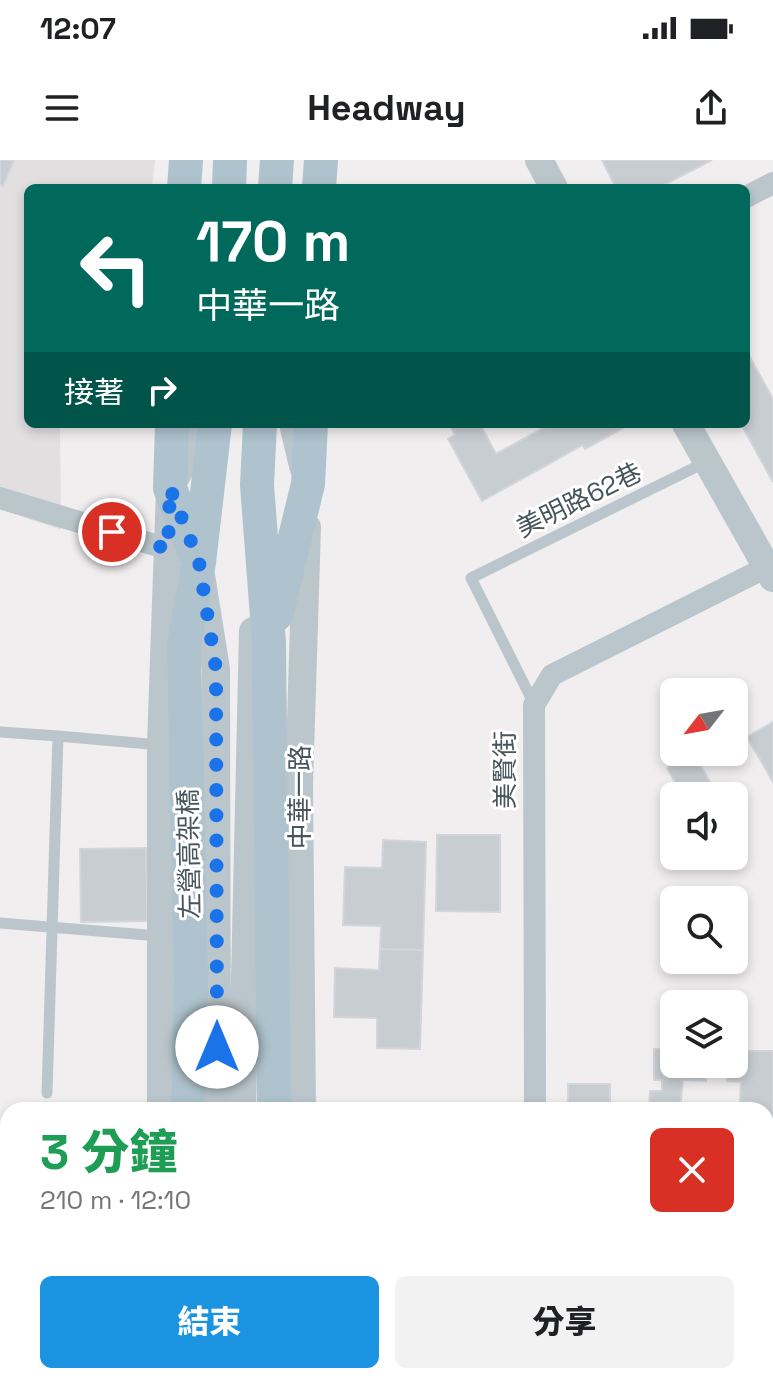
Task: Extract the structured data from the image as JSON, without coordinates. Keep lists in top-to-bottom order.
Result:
{
  "streets": {
    "main road": ["中華一路", "左營高架橋"],
    "street": ["美賢街"],
    "lane": ["美明路62巷"]
  },
  "crossings": [
    ["美明路62巷", "美賢街"]
  ],
  "north": "bottom left",
  "page": {
    "status": "12:07",
    "header": "Headway",
    "turn": ["170 m", "中華一路"],
    "then": "接著",
    "heading": ["3 分鐘", "210 m · 12:10"],
    "buttons": ["結束", "分享"]
  }
}
